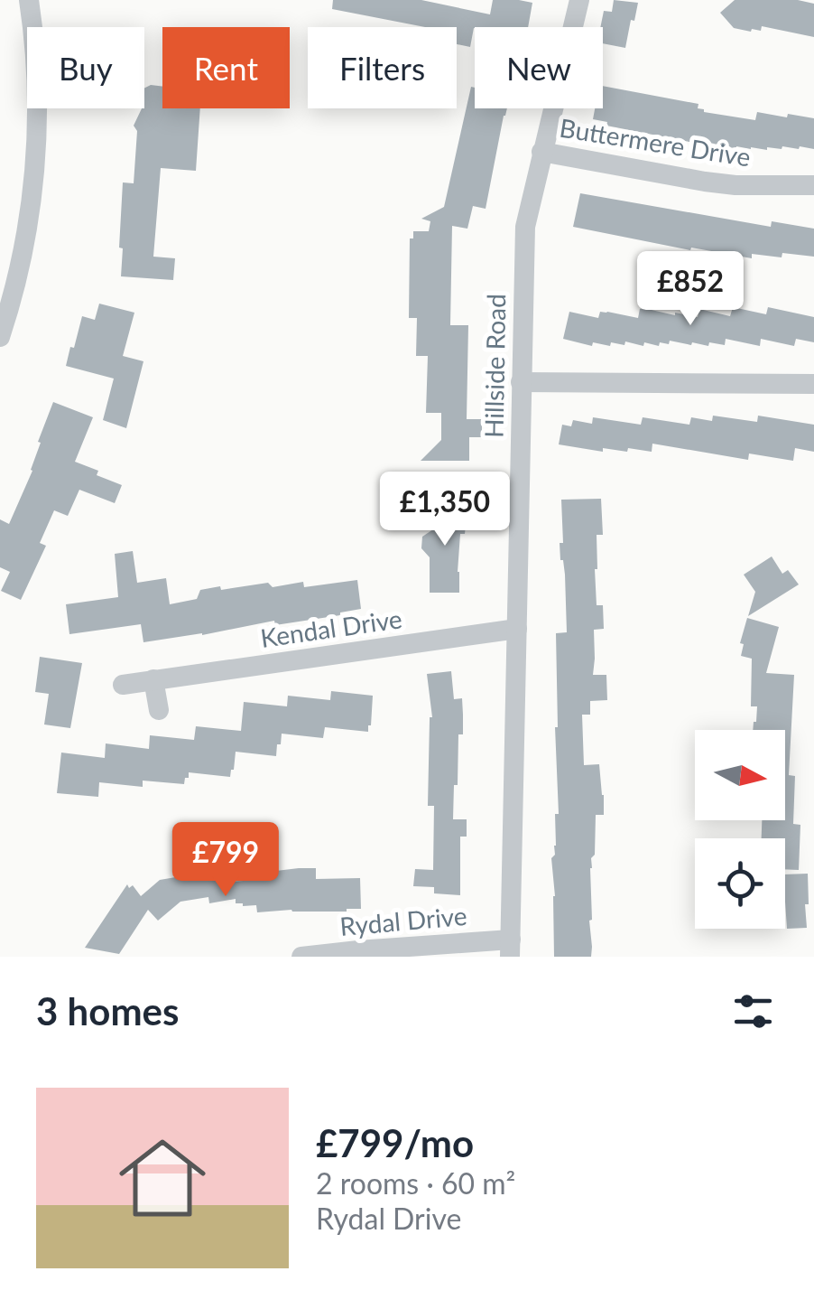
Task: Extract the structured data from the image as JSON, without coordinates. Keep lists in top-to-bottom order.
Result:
{
  "streets": {
    "street": [
      "Buttermere Drive",
      "Hillside Road",
      "Kendal Drive",
      "Rydal Drive"
    ]
  },
  "crossings": [
    ["Buttermere Drive", "Hillside Road"],
    ["Hillside Road", "Kendal Drive"],
    ["Hillside Road", "Rydal Drive"]
  ],
  "north": "right",
  "page": {
    "chip": [
      "Buy",
      "Rent",
      "Filters",
      "New"
    ],
    "price": ["£852", "£1,350", "£799"],
    "heading": "3 homes",
    "list": [
      {
        "name": "£799/mo",
        "note": "2 rooms · 60 m² · Rydal Drive"
      }
    ]
  }
}
